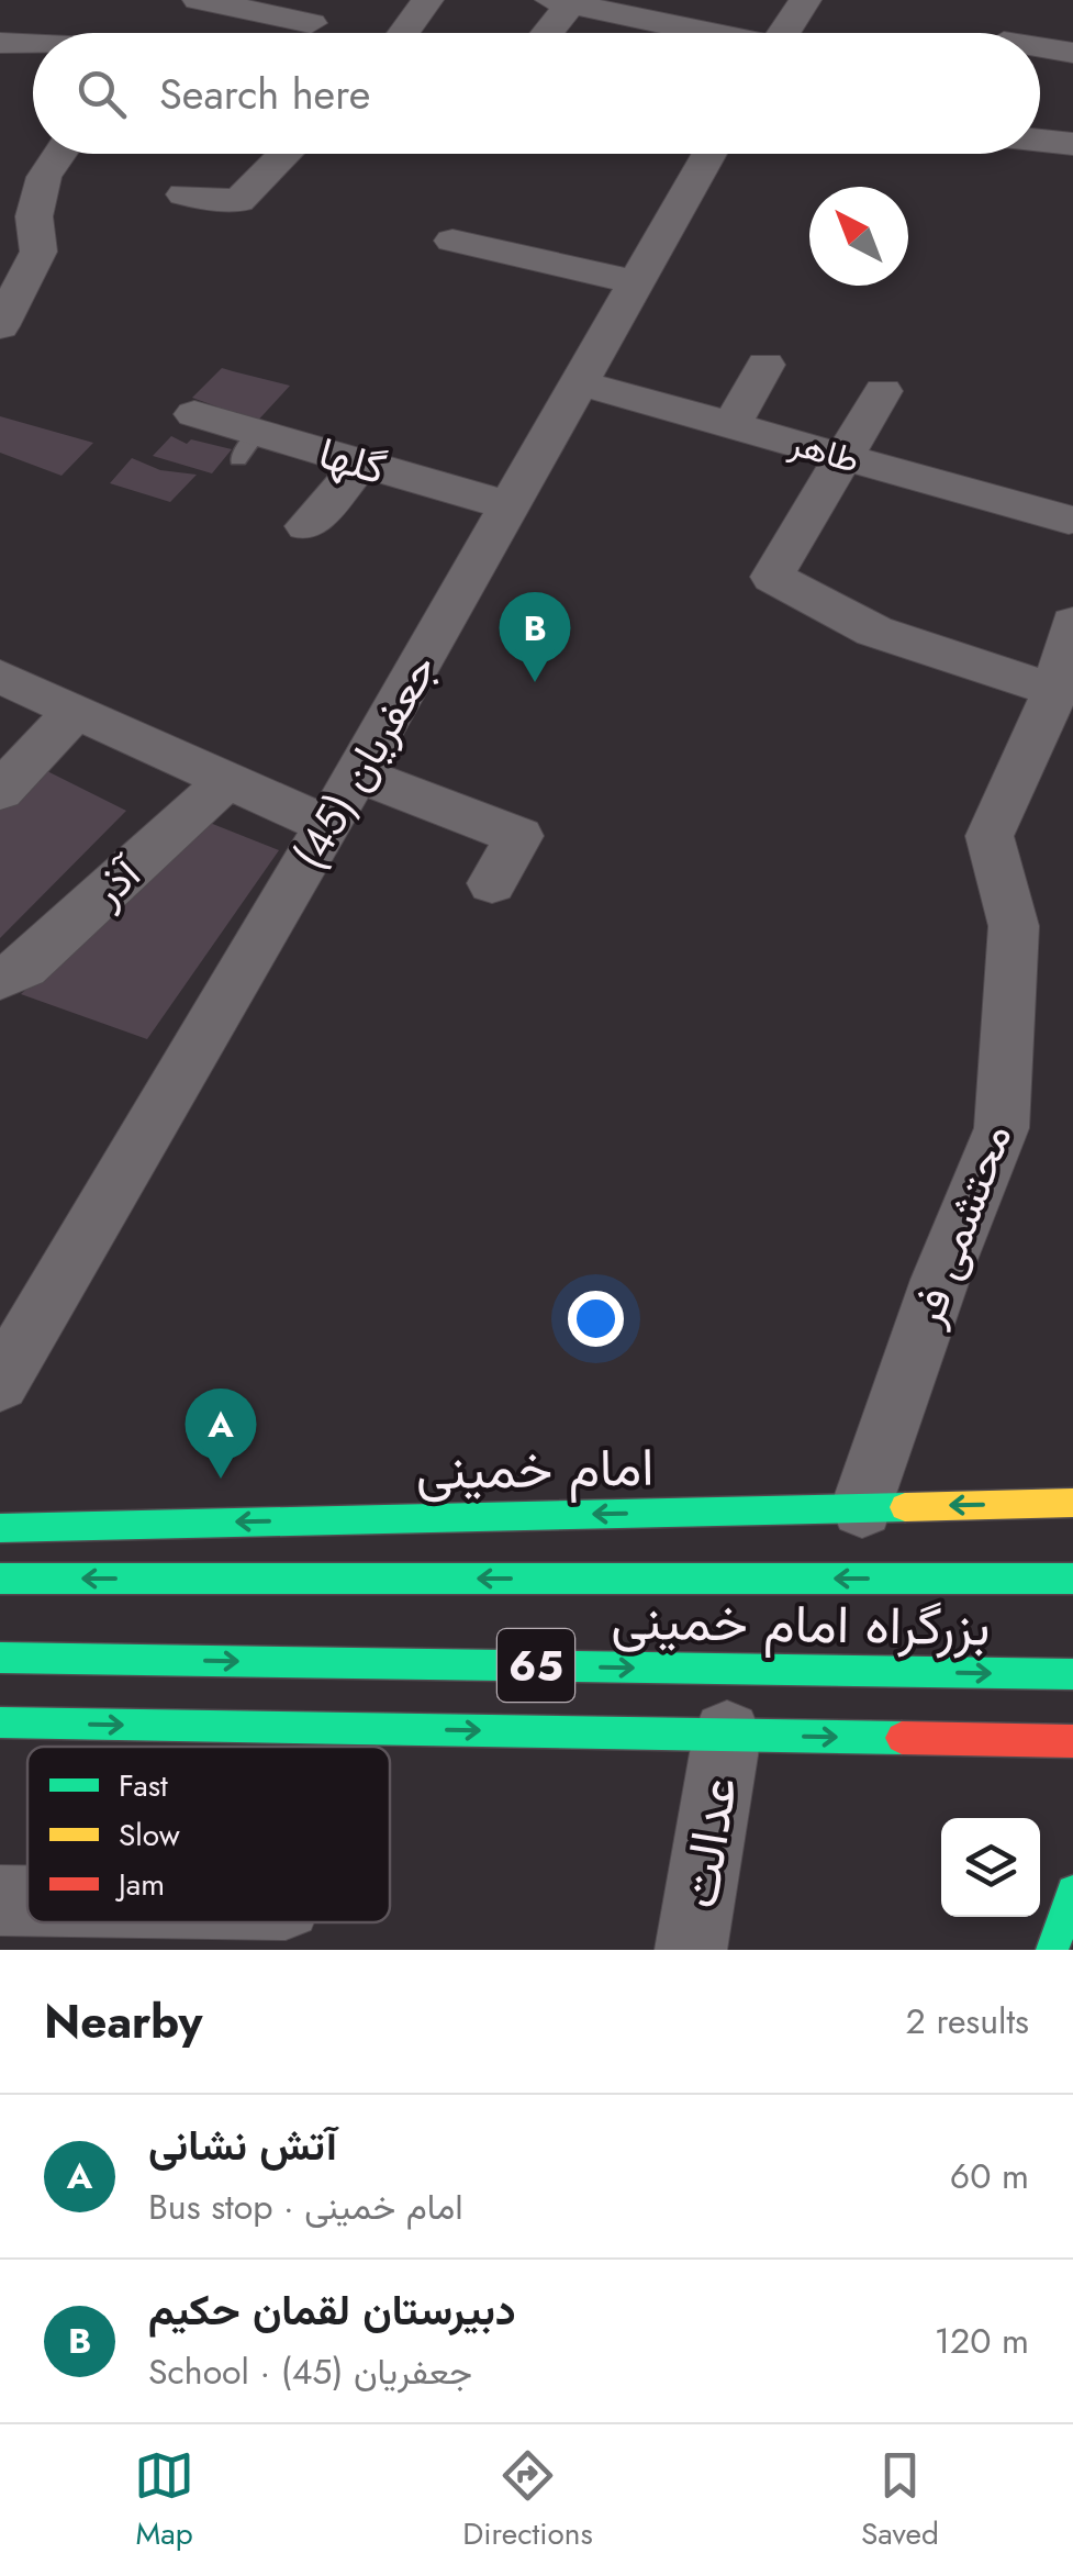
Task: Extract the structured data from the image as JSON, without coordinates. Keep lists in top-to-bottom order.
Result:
{
  "streets": {
    "main road": ["امام خمینی", "بزرگراه امام خمینی", "65"],
    "street": [
      "طاهر",
      "گلها",
      "جعفریان (45)",
      "آذر",
      "محتشمی فر",
      "عدالت"
    ]
  },
  "crossings": [
    ["طاهر", "جعفریان (45)"],
    ["گلها", "جعفریان (45)"],
    ["محتشمی فر", "امام خمینی"]
  ],
  "legend": ["Fast", "Slow", "Jam"],
  "north": "top left",
  "page": {
    "search": "Search here",
    "pins": ["B", "A"],
    "heading": ["Nearby", "2 results"],
    "list": [
      {
        "mark": "A",
        "name": "آتش نشانی",
        "note": "Bus stop · امام خمینی",
        "value": "60 m"
      },
      {
        "mark": "B",
        "name": "دبیرستان لقمان حکیم",
        "note": "School · جعفریان (45)",
        "value": "120 m"
      }
    ],
    "nav": ["Map", "Directions", "Saved"]
  }
}
